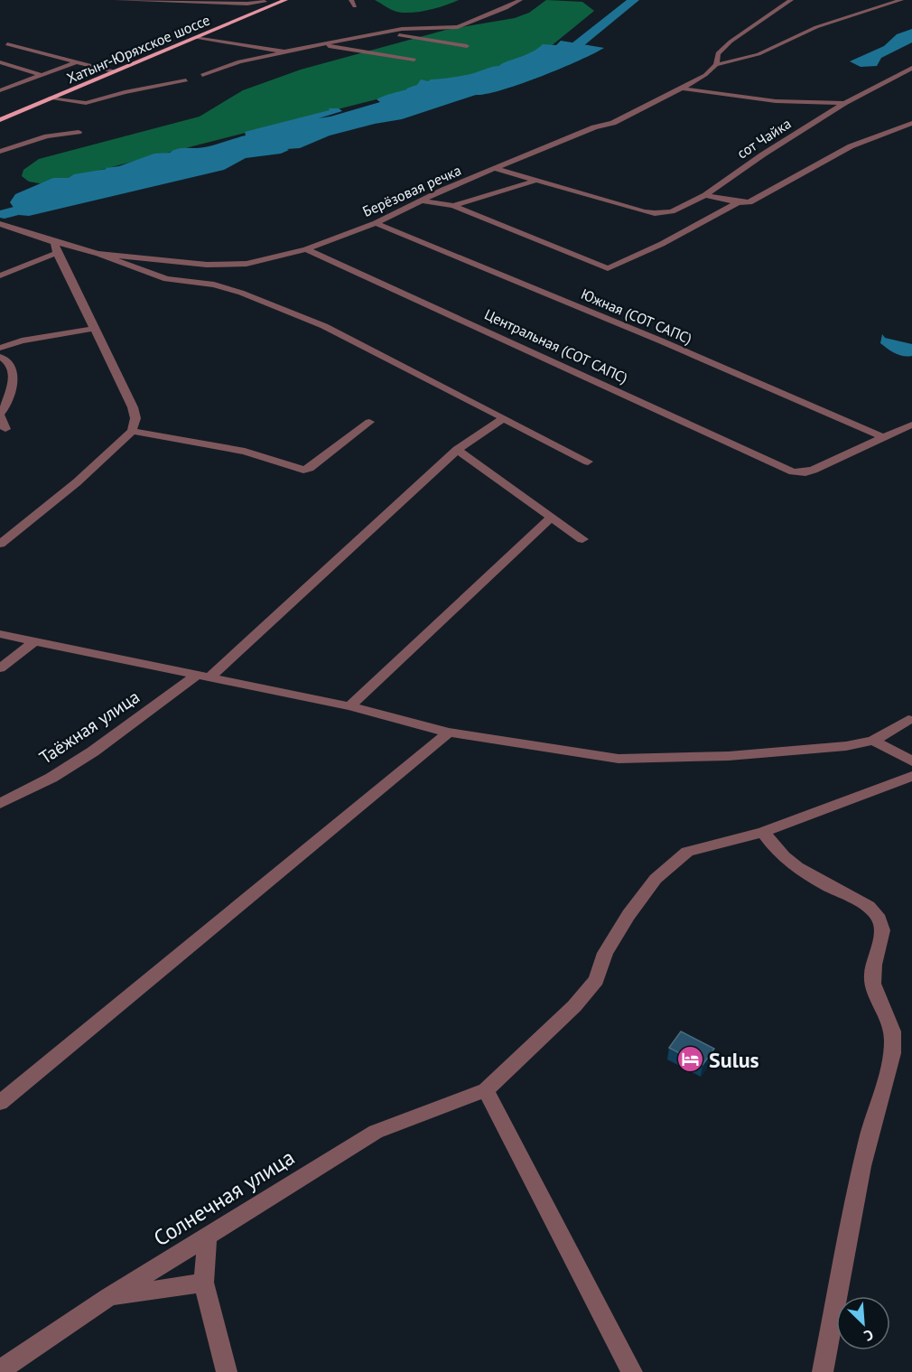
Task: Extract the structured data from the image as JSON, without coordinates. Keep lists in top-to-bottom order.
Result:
{
  "streets": {
    "main road": ["Хатынг-Юряхское шоссе"],
    "street": [
      "сот Чайка",
      "Берёзовая речка",
      "Южная (СОТ САПС)",
      "Центральная (СОТ САПС)",
      "Таёжная улица",
      "Солнечная улица"
    ]
  },
  "crossings": [
    ["сот Чайка", "Берёзовая речка"],
    ["Берёзовая речка", "Южная (СОТ САПС)"],
    ["Берёзовая речка", "Центральная (СОТ САПС)"],
    ["Южная (СОТ САПС)", "Центральная (СОТ САПС)"]
  ],
  "places": {
    "hotel": ["Sulus"]
  },
  "north": "bottom right"
}
